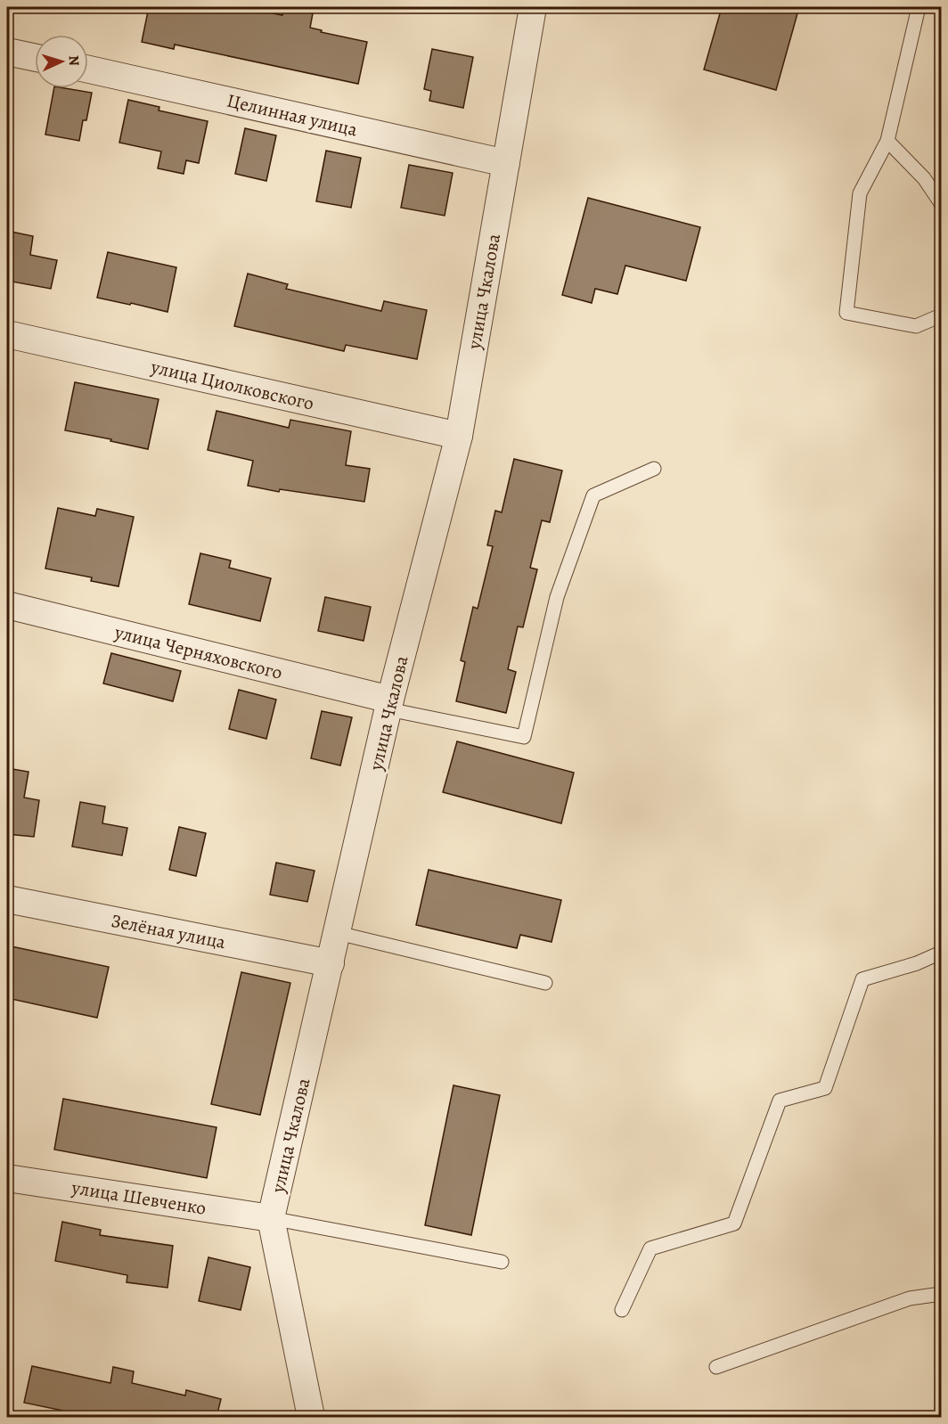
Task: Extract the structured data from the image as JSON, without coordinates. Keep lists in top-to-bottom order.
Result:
{
  "streets": {
    "street": [
      "Целинная улица",
      "улица Чкалова",
      "улица Циолковского",
      "улица Черняховского",
      "Зелёная улица",
      "улица Шевченко"
    ]
  },
  "crossings": [
    ["Целинная улица", "улица Чкалова"],
    ["улица Чкалова", "улица Циолковского"],
    ["улица Чкалова", "улица Черняховского"],
    ["улица Чкалова", "Зелёная улица"],
    ["улица Чкалова", "улица Шевченко"]
  ],
  "north": "right"
}
